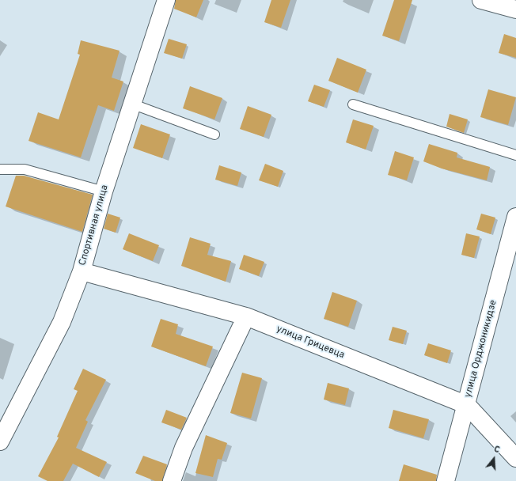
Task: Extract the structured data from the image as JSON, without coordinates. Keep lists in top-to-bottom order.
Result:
{
  "streets": {
    "street": ["Спортивная улица", "улица Грицевца", "улица Орджоникидзе"]
  },
  "crossings": [
    ["Спортивная улица", "улица Грицевца"],
    ["улица Грицевца", "улица Орджоникидзе"]
  ],
  "north": "top"
}
